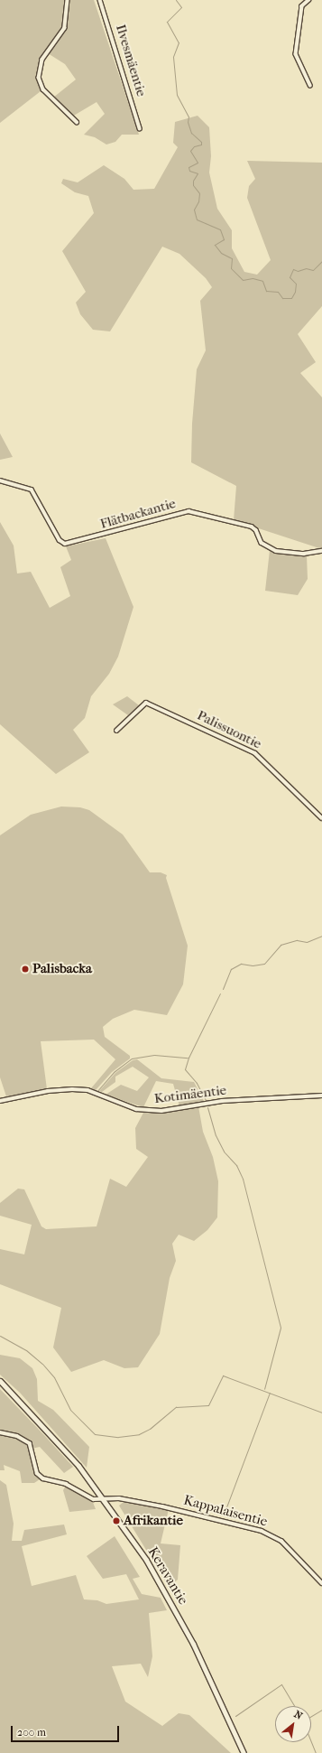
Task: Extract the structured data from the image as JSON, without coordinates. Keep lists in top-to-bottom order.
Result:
{
  "streets": {
    "main road": ["Keravantie"],
    "street": [
      "Ilvesmäentie",
      "Flätbackantie",
      "Palissuontie",
      "Kotimäentie",
      "Kappalaisentie"
    ]
  },
  "crossings": [
    ["Kappalaisentie", "Keravantie"]
  ],
  "places": ["Palisbacka", "Afrikantie"],
  "scale_bar": "200 m",
  "north": "top right"
}
